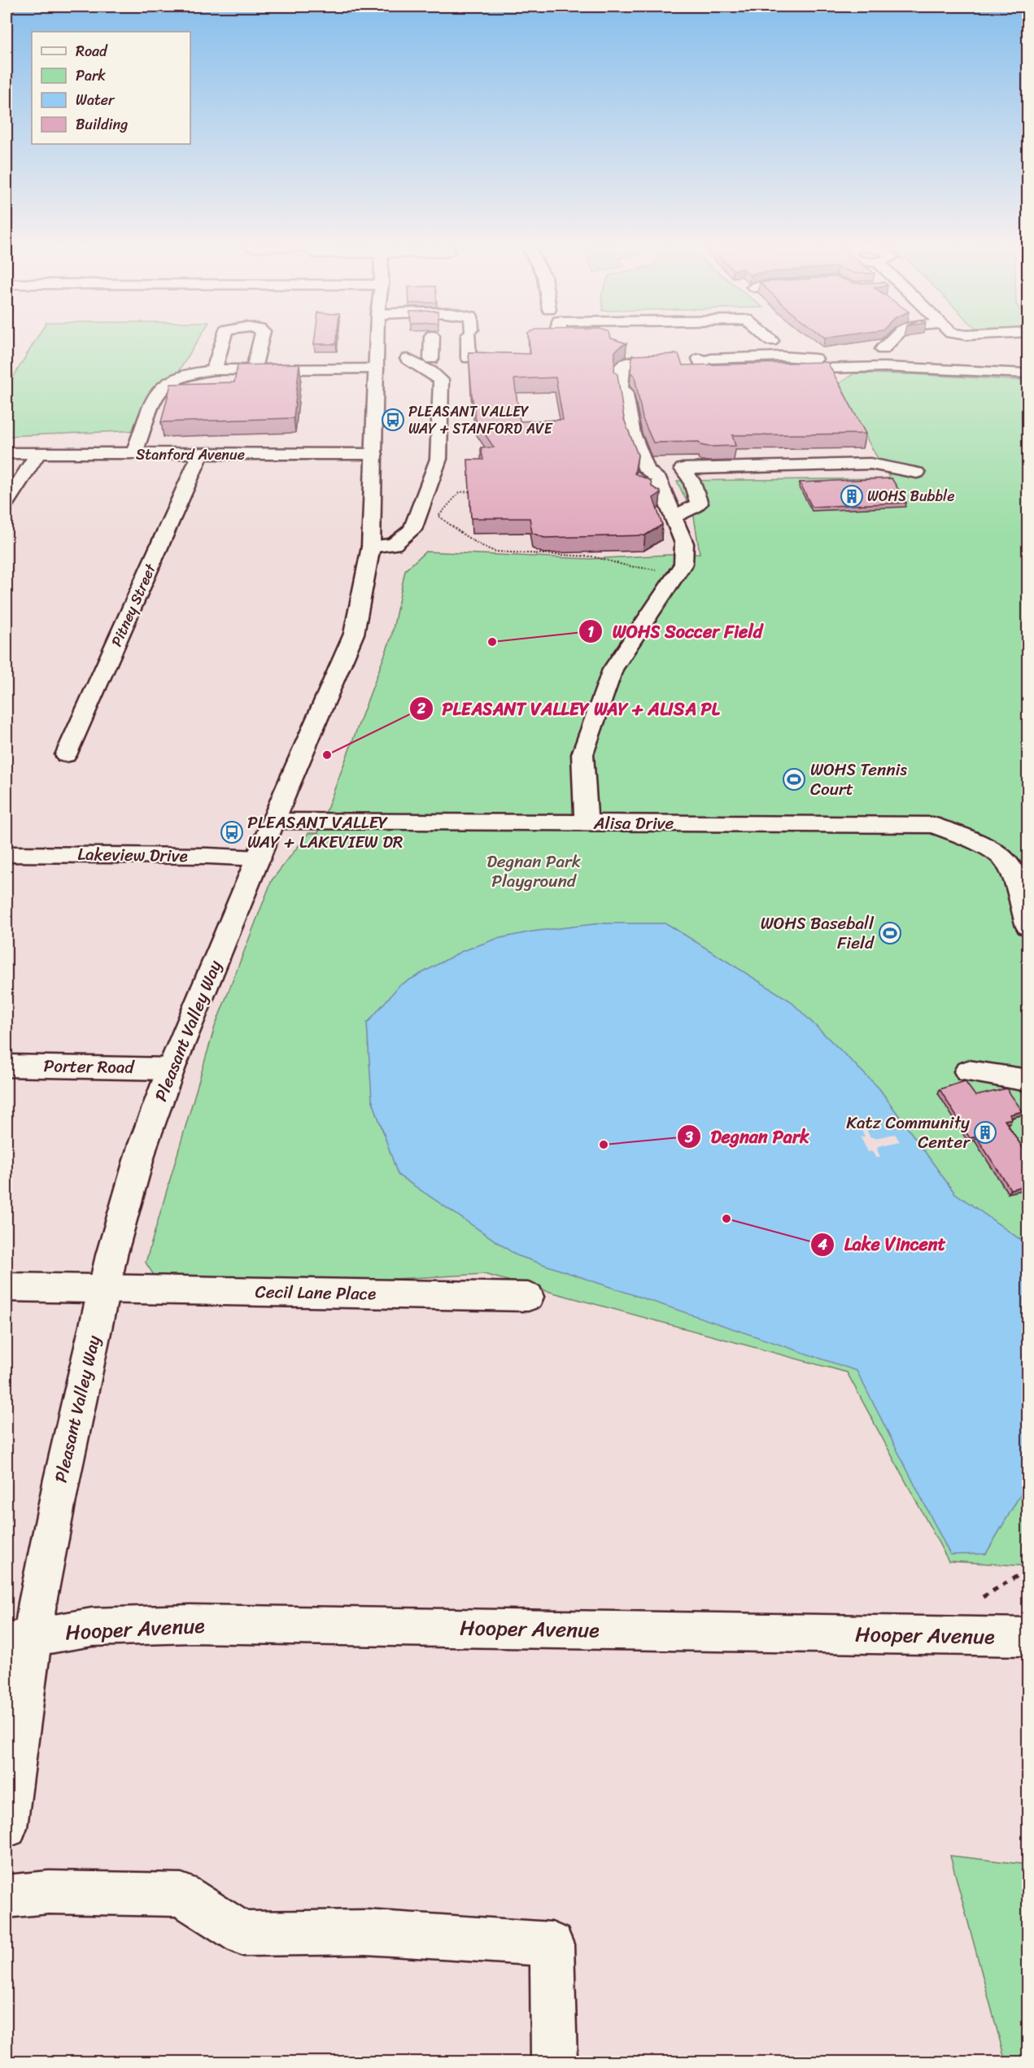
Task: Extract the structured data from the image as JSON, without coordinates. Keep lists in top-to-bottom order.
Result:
{
  "streets": {
    "street": [
      "Stanford Avenue",
      "Pitney Street",
      "Alisa Drive",
      "Lakeview Drive",
      "Pleasant Valley Way",
      "Porter Road",
      "Cecil Lane Place",
      "Hooper Avenue"
    ]
  },
  "crossings": [
    ["Stanford Avenue", "Pitney Street"],
    ["Stanford Avenue", "Pleasant Valley Way"],
    ["Alisa Drive", "Pleasant Valley Way"],
    ["Lakeview Drive", "Pleasant Valley Way"],
    ["Pleasant Valley Way", "Porter Road"],
    ["Pleasant Valley Way", "Cecil Lane Place"],
    ["Pleasant Valley Way", "Hooper Avenue"]
  ],
  "parks": ["Degnan Park Playground"],
  "places": {
    "bus stop": ["PLEASANT VALLEY WAY + STANFORD AVE", "PLEASANT VALLEY WAY + LAKEVIEW DR"],
    "building": ["WOHS Bubble", "Katz Community Center"],
    "other": [
      "WOHS Soccer Field",
      "PLEASANT VALLEY WAY + ALISA PL",
      "Degnan Park",
      "Lake Vincent"
    ],
    "sports": ["WOHS Tennis Court", "WOHS Baseball Field"]
  },
  "legend": [
    "Road",
    "Park",
    "Water",
    "Building"
  ]
}
